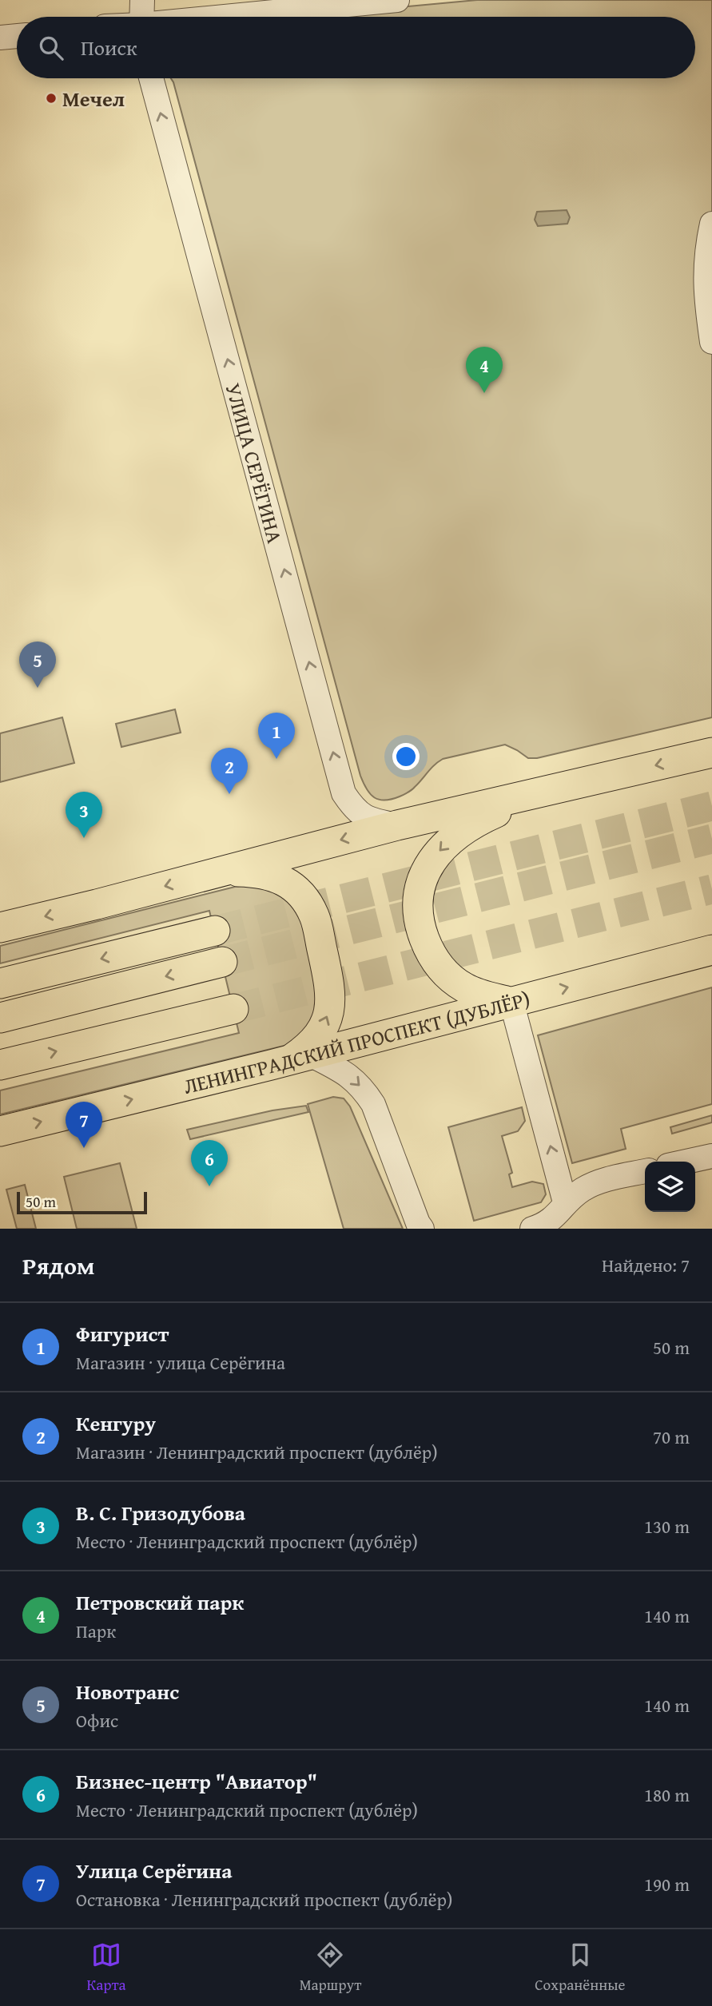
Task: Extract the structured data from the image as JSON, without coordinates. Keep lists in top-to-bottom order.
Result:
{
  "streets": {
    "main road": ["ЛЕНИНГРАДСКИЙ ПРОСПЕКТ (ДУБЛЁР)"],
    "street": ["УЛИЦА СЕРЁГИНА"]
  },
  "one_way": ["УЛИЦА СЕРЁГИНА"],
  "places": ["Мечел"],
  "scale_bar": "50 m",
  "page": {
    "search": "Поиск",
    "pins": [
      "4",
      "5",
      "1",
      "2",
      "3",
      "7",
      "6"
    ],
    "scale": "50 m",
    "heading": ["Рядом", "Найдено: 7"],
    "list": [
      {
        "mark": "1",
        "name": "Фигурист",
        "note": "Магазин · улица Серёгина",
        "value": "50 m"
      },
      {
        "mark": "2",
        "name": "Кенгуру",
        "note": "Магазин · Ленинградский проспект (дублёр)",
        "value": "70 m"
      },
      {
        "mark": "3",
        "name": "В. С. Гризодубова",
        "note": "Место · Ленинградский проспект (дублёр)",
        "value": "130 m"
      },
      {
        "mark": "4",
        "name": "Петровский парк",
        "note": "Парк",
        "value": "140 m"
      },
      {
        "mark": "5",
        "name": "Новотранс",
        "note": "Офис",
        "value": "140 m"
      },
      {
        "mark": "6",
        "name": "Бизнес-центр \"Авиатор\"",
        "note": "Место · Ленинградский проспект (дублёр)",
        "value": "180 m"
      },
      {
        "mark": "7",
        "name": "Улица Серёгина",
        "note": "Остановка · Ленинградский проспект (дублёр)",
        "value": "190 m"
      }
    ],
    "nav": ["Карта", "Маршрут", "Сохранённые"]
  }
}
